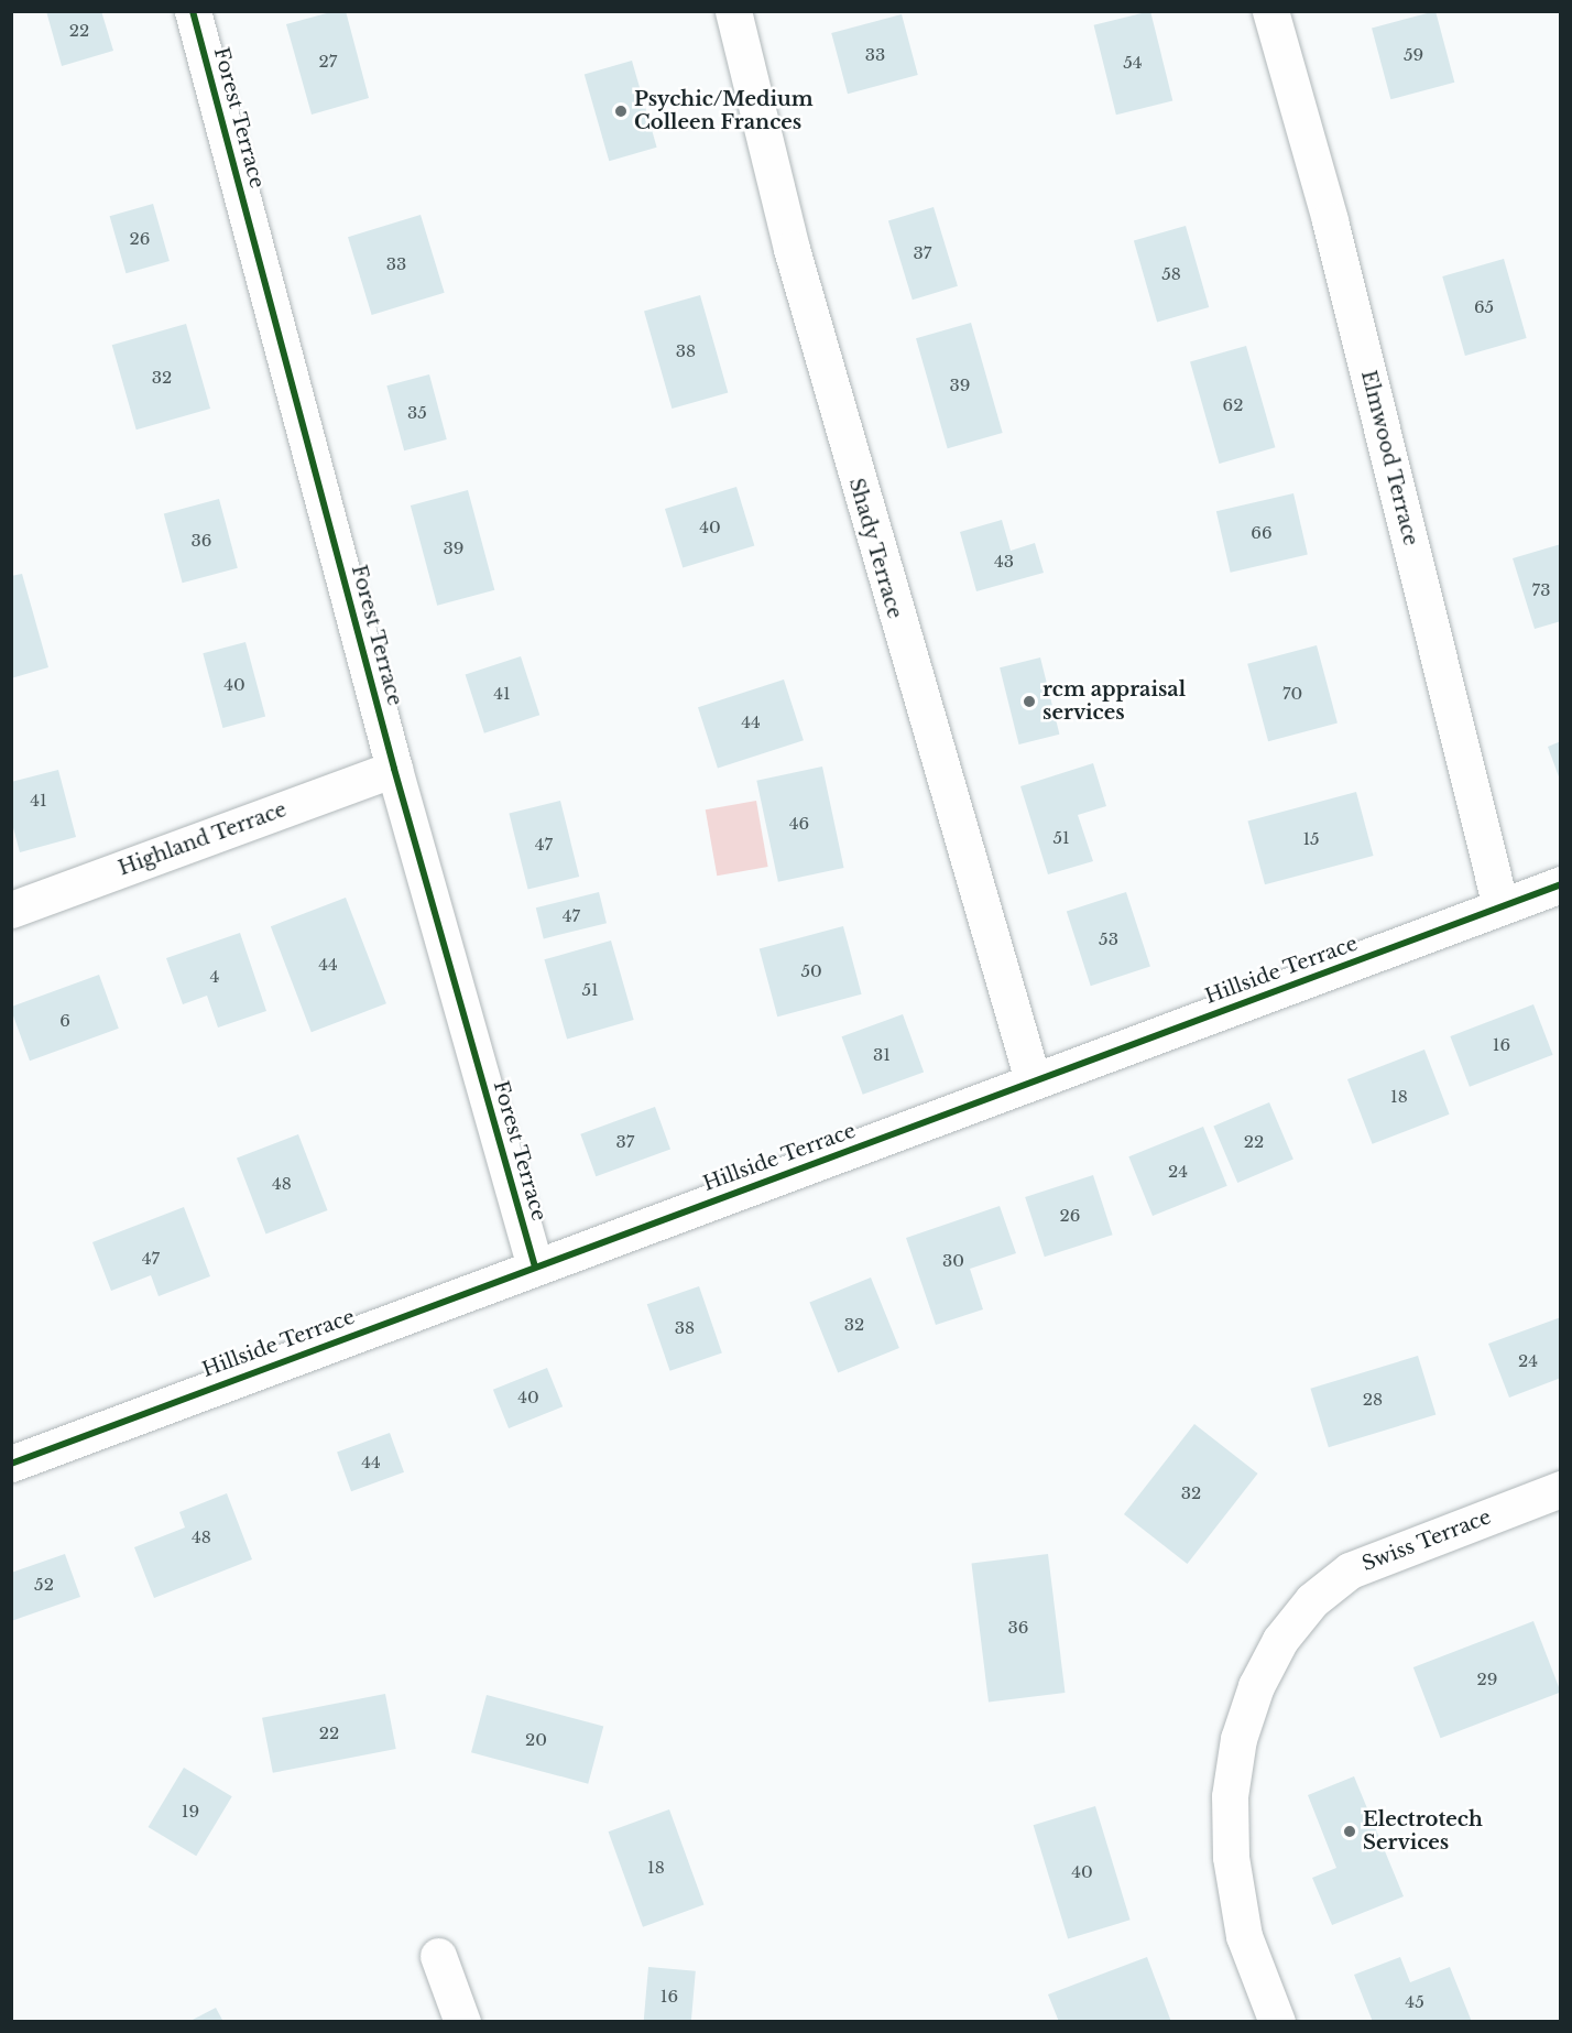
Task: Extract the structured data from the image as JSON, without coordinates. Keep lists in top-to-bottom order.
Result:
{
  "streets": {
    "street": [
      "Forest Terrace",
      "Elmwood Terrace",
      "Shady Terrace",
      "Highland Terrace",
      "Hillside Terrace",
      "Swiss Terrace"
    ]
  },
  "crossings": [
    ["Forest Terrace", "Highland Terrace"],
    ["Forest Terrace", "Hillside Terrace"],
    ["Elmwood Terrace", "Hillside Terrace"],
    ["Shady Terrace", "Hillside Terrace"]
  ],
  "places": ["Psychic/Medium Colleen Frances", "rcm appraisal services", "Electrotech Services"],
  "house_numbers": [
    "22",
    "33",
    "59",
    "27",
    "54",
    "26",
    "37",
    "33",
    "58",
    "65",
    "38",
    "32",
    "39",
    "62",
    "35",
    "40",
    "66",
    "36",
    "39",
    "43",
    "73",
    "40",
    "41",
    "70",
    "44",
    "41",
    "46",
    "51",
    "15",
    "47",
    "47",
    "53",
    "44",
    "50",
    "4",
    "51",
    "6",
    "16",
    "31",
    "18",
    "37",
    "22",
    "24",
    "48",
    "26",
    "47",
    "30",
    "32",
    "38",
    "24",
    "40",
    "28",
    "44",
    "32",
    "48",
    "52",
    "36",
    "29",
    "22",
    "20",
    "19",
    "18",
    "40",
    "16",
    "45"
  ]
}
